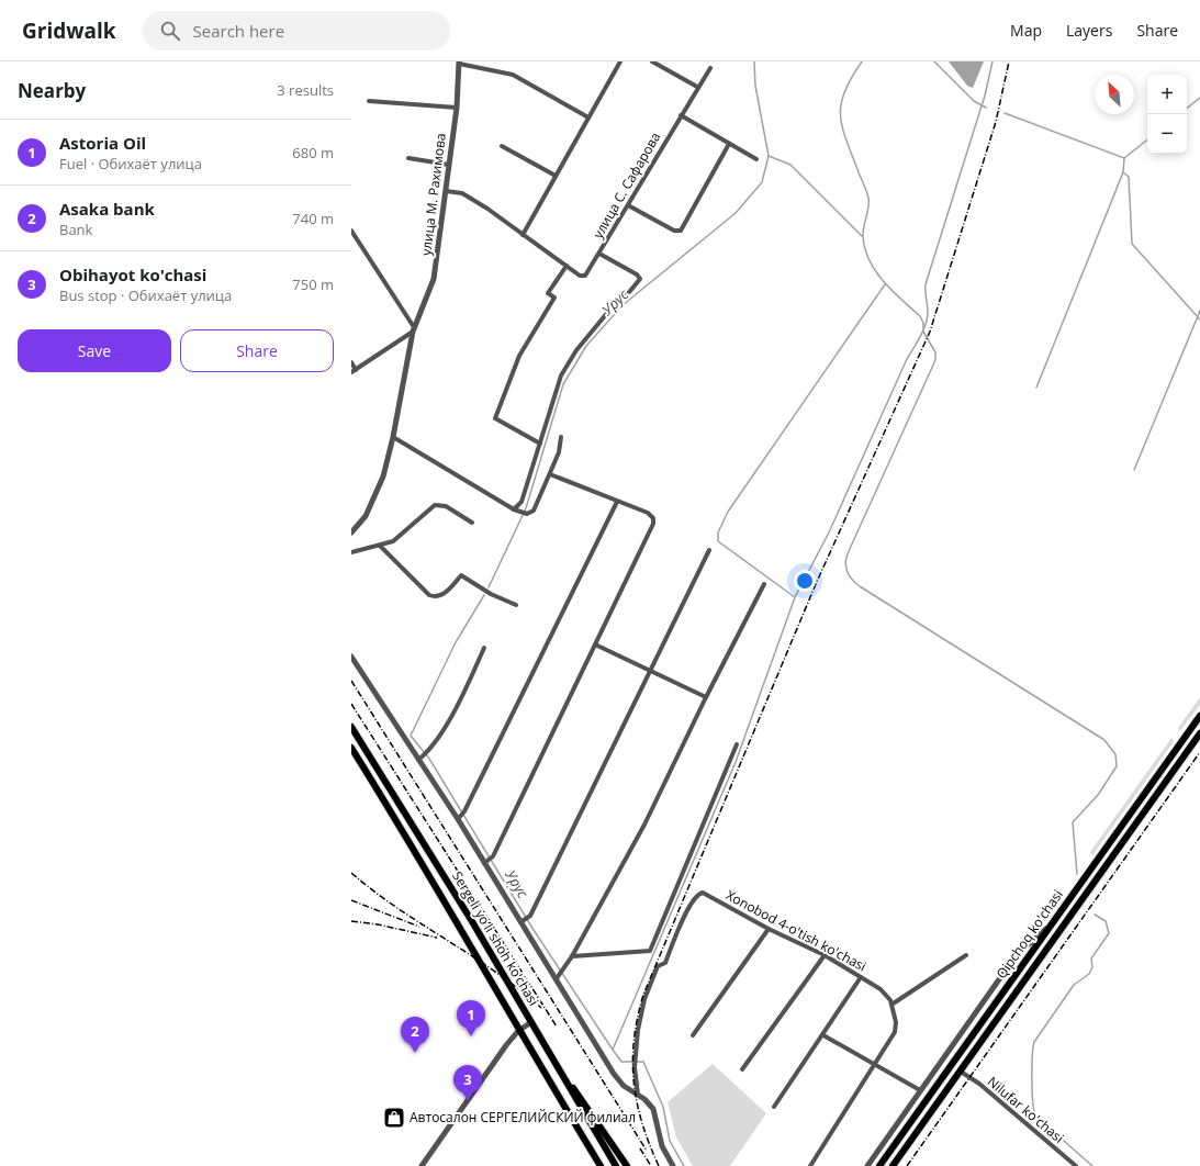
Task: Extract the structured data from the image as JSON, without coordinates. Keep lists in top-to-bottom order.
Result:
{
  "streets": {
    "main road": ["Qipchoq ko'chasi", "Sergeli yo‘li shoh ko‘chasi"],
    "street": [
      "улица С. Сафарова",
      "улица М. Рахимова",
      "Xonobod 4-o'tish ko'chasi",
      "Nilufar ko'chasi"
    ]
  },
  "crossings": [
    ["улица С. Сафарова", "улица М. Рахимова"],
    ["Qipchoq ko'chasi", "Nilufar ko'chasi"]
  ],
  "water": ["Урус"],
  "places": {
    "shop": ["Автосалон СЕРГЕЛИЙСКИЙ филиал"]
  },
  "north": "top left",
  "page": {
    "header": "Gridwalk",
    "search": "Search here",
    "nav": ["Map", "Layers", "Share"],
    "heading": ["Nearby", "3 results"],
    "map_buttons": ["+", "−"],
    "list": [
      {
        "mark": "1",
        "name": "Astoria Oil",
        "note": "Fuel · Обихаёт улица",
        "value": "680 m"
      },
      {
        "mark": "2",
        "name": "Asaka bank",
        "note": "Bank",
        "value": "740 m"
      },
      {
        "mark": "3",
        "name": "Obihayot ko'chasi",
        "note": "Bus stop · Обихаёт улица",
        "value": "750 m"
      }
    ],
    "buttons": ["Save", "Share"],
    "pins": ["1", "2", "3"]
  }
}
